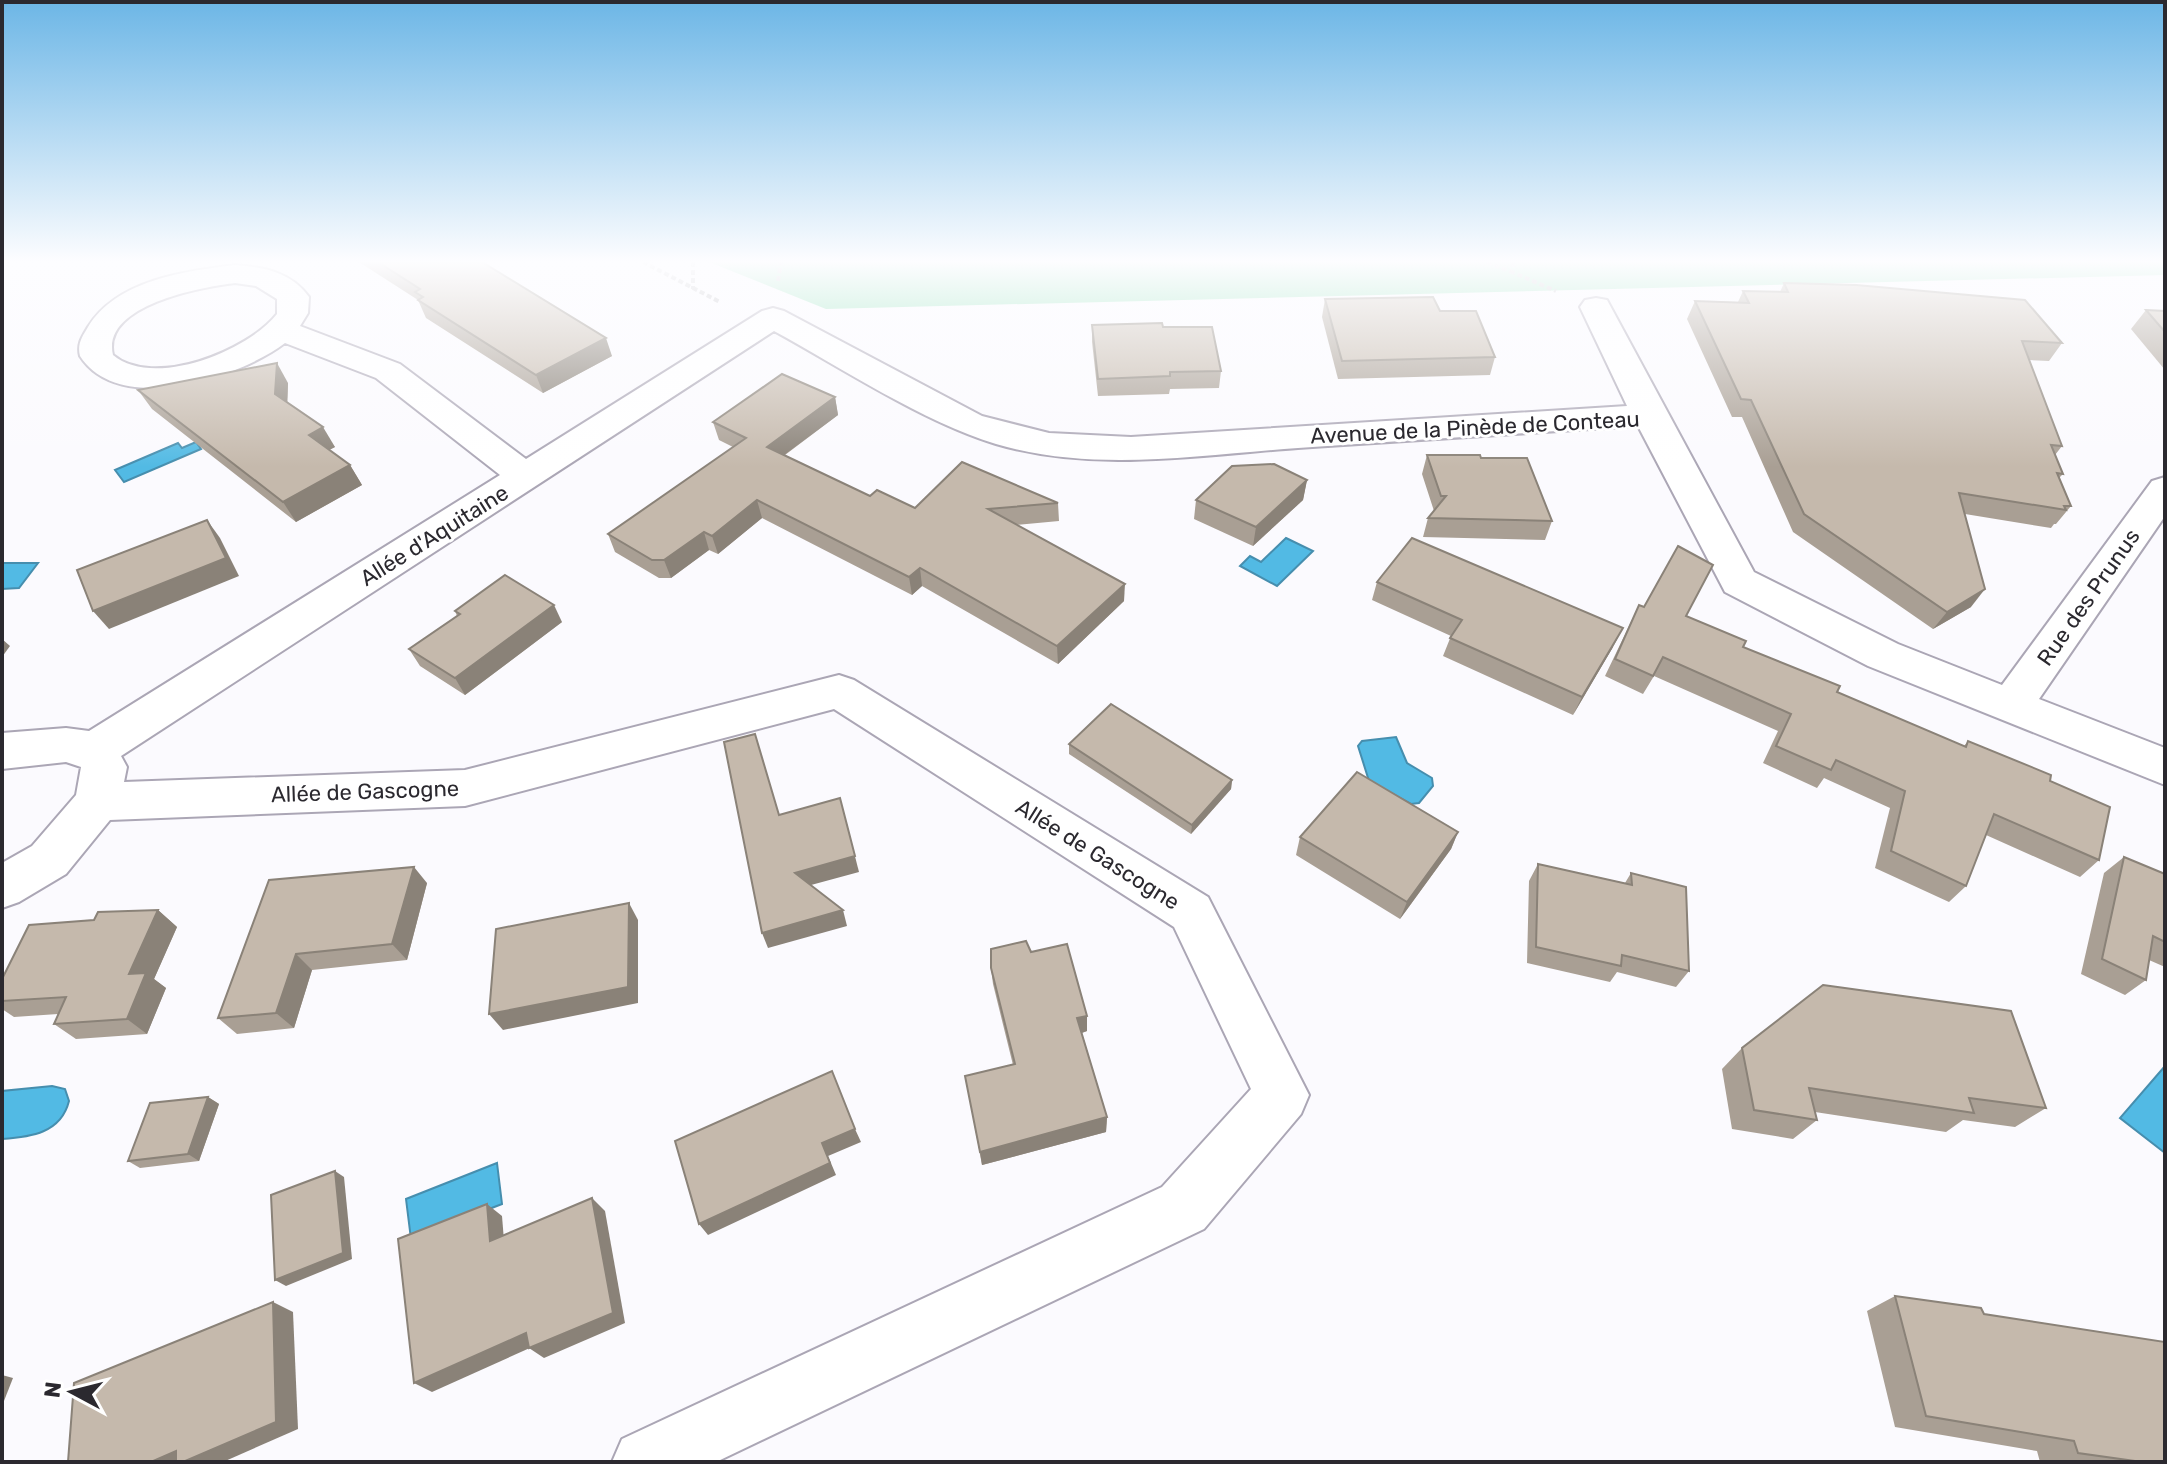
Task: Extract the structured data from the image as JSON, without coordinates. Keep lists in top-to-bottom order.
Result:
{
  "streets": {
    "street": [
      "Avenue de la Pinède de Conteau",
      "Allée d'Aquitaine",
      "Rue des Prunus",
      "Allée de Gascogne"
    ]
  },
  "crossings": [
    ["Avenue de la Pinède de Conteau", "Rue des Prunus"]
  ],
  "north": "left"
}
